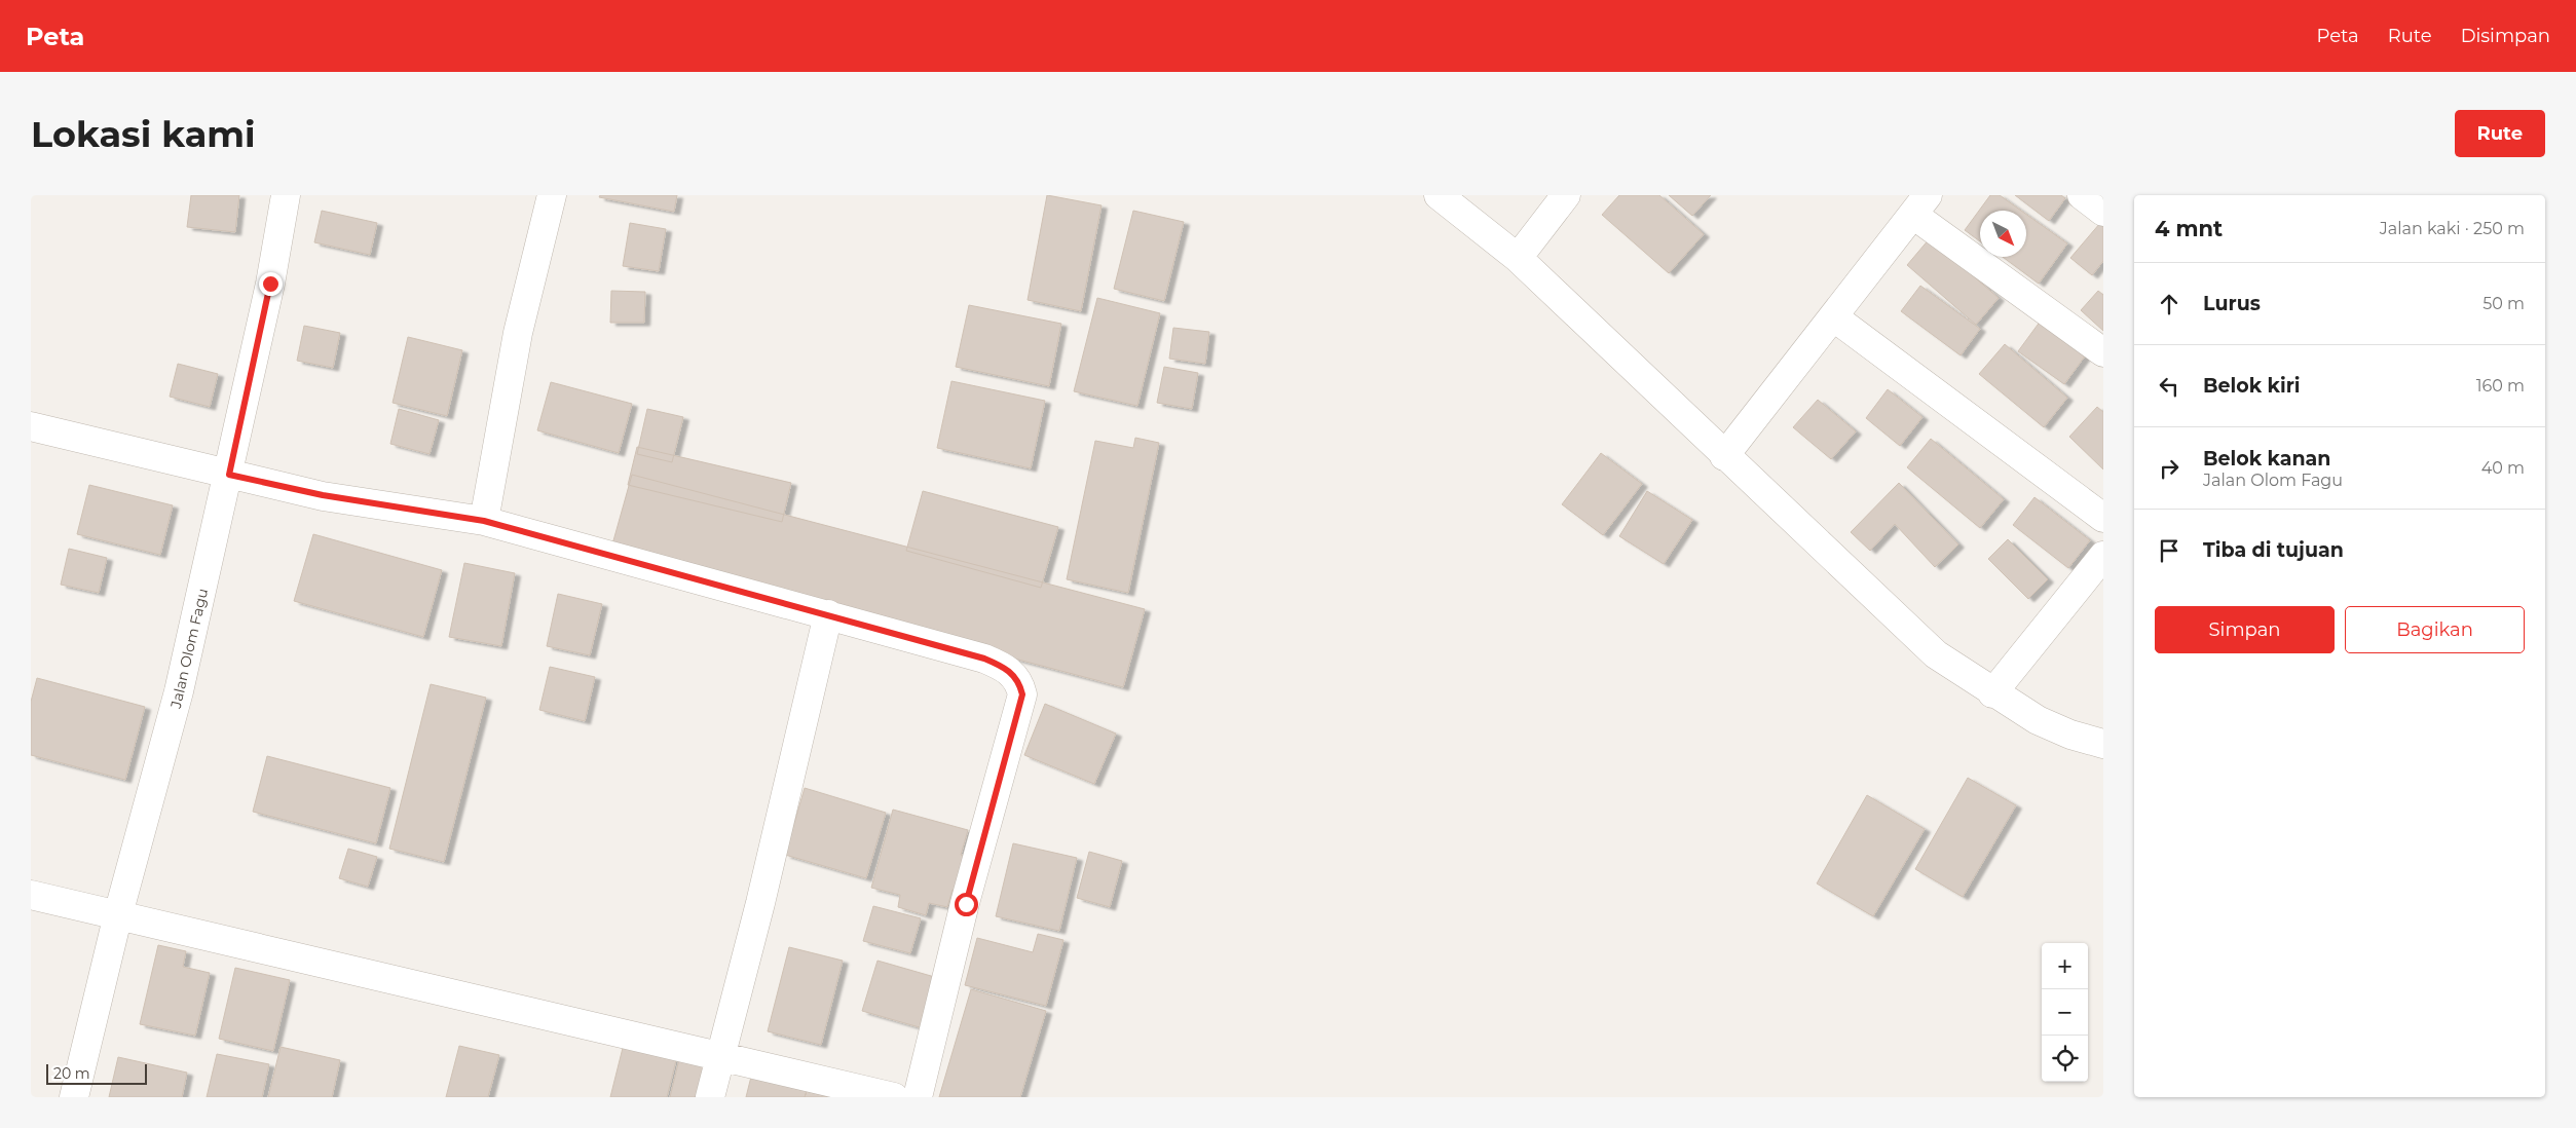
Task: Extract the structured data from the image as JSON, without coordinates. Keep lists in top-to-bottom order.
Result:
{
  "streets": {
    "street": ["Jalan Olom Fagu"]
  },
  "scale_bar": "20 m",
  "north": "bottom right",
  "page": {
    "header": "Peta",
    "nav": ["Peta", "Rute", "Disimpan"],
    "buttons": [
      "Rute",
      ["Simpan", "Bagikan"]
    ],
    "title": "Lokasi kami",
    "heading": ["4 mnt", "Jalan kaki · 250 m"],
    "list": [
      ["Lurus", "50 m"],
      ["Belok kiri", "160 m"],
      ["Belok kanan", "Jalan Olom Fagu", "40 m"],
      "Tiba di tujuan"
    ],
    "map_buttons": ["+", "−"],
    "scale": "20 m"
  }
}
